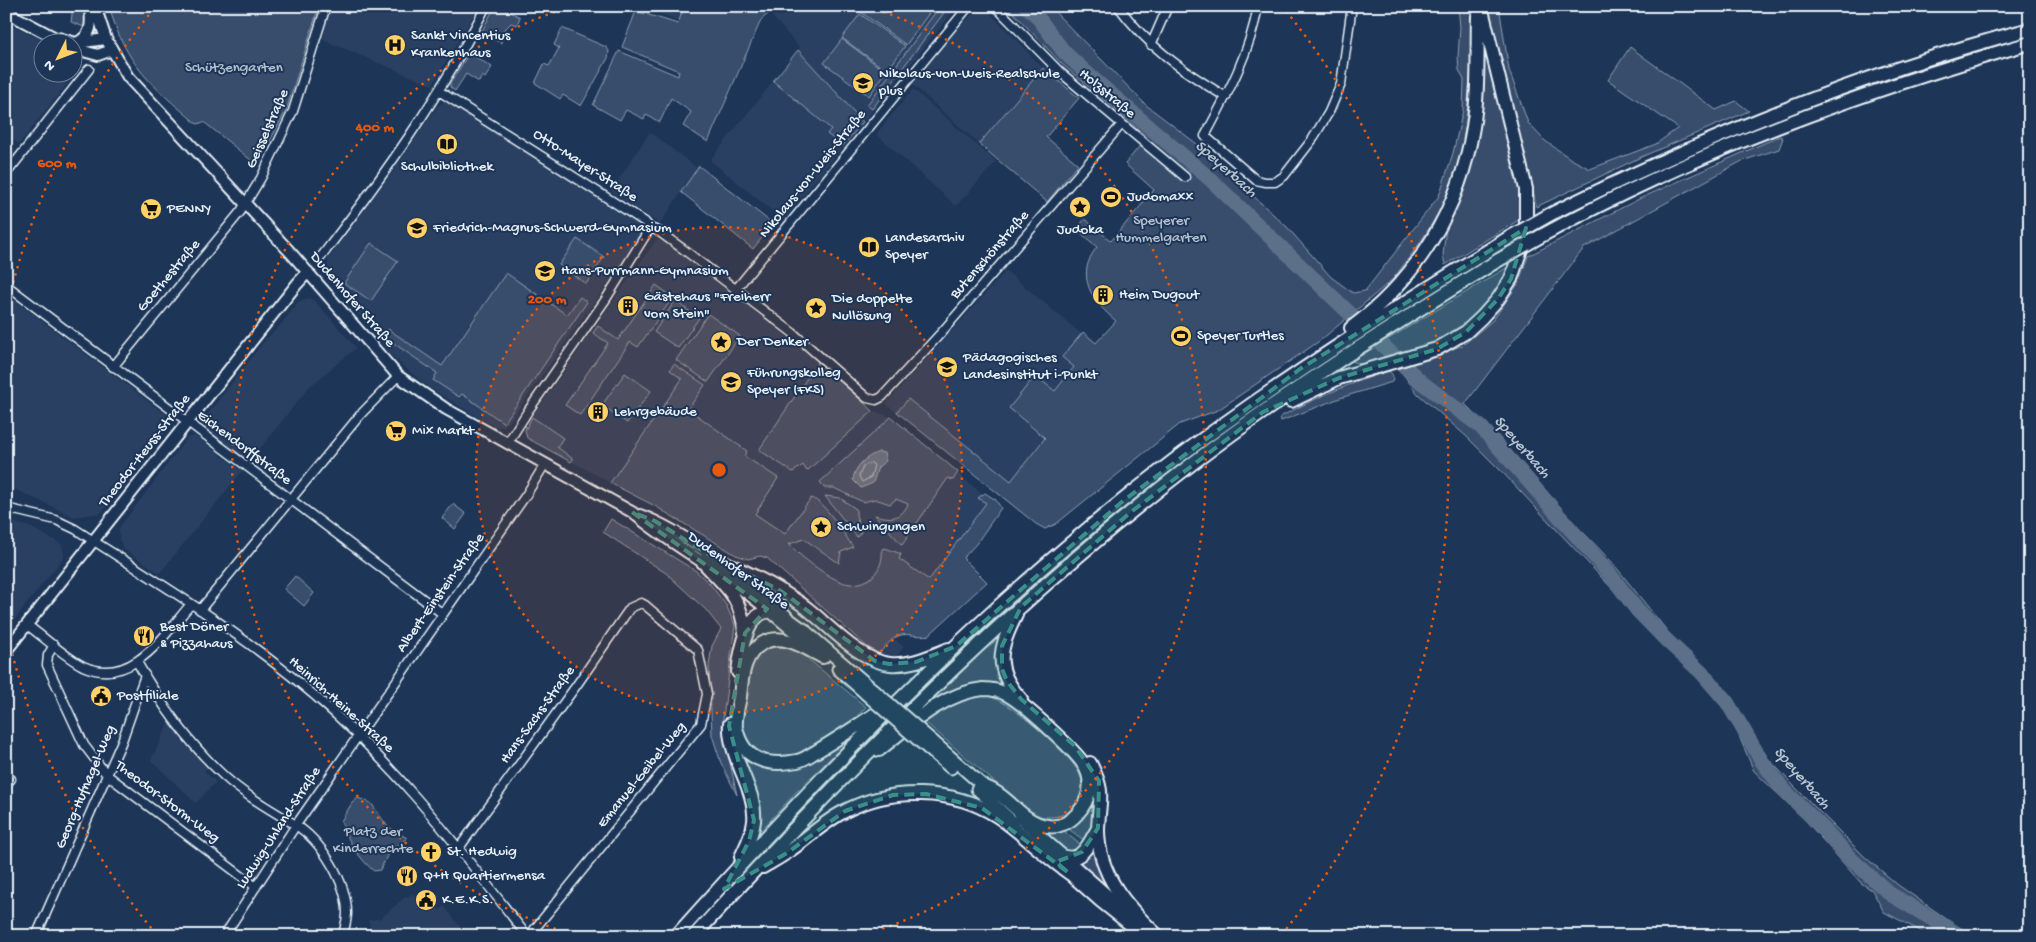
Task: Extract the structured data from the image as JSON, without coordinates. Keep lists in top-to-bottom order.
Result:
{
  "streets": {
    "main road": ["Dudenhofer Straße", "Theodor-Heuss-Straße"],
    "street": [
      "Holzstraße",
      "Geisselstraße",
      "Otto-Mayer-Straße",
      "Nikolaus-von-Weis-Straße",
      "Butenschönstraße",
      "Goethestraße",
      "Eichendorffstraße",
      "Albert-Einstein-Straße",
      "Heinrich-Heine-Straße",
      "Hans-Sachs-Straße",
      "Emanuel-Geibel-Weg",
      "Georg-Hufnagel-Weg",
      "Theodor-Storm-Weg",
      "Ludwig-Uhland-Straße"
    ]
  },
  "crossings": [
    ["Holzstraße", "Butenschönstraße"],
    ["Geisselstraße", "Goethestraße"],
    ["Geisselstraße", "Dudenhofer Straße"],
    ["Otto-Mayer-Straße", "Nikolaus-von-Weis-Straße"],
    ["Otto-Mayer-Straße", "Butenschönstraße"],
    ["Goethestraße", "Dudenhofer Straße"],
    ["Goethestraße", "Eichendorffstraße"],
    ["Dudenhofer Straße", "Theodor-Heuss-Straße"],
    ["Dudenhofer Straße", "Albert-Einstein-Straße"],
    ["Eichendorffstraße", "Theodor-Heuss-Straße"],
    ["Eichendorffstraße", "Albert-Einstein-Straße"],
    ["Theodor-Heuss-Straße", "Heinrich-Heine-Straße"],
    ["Albert-Einstein-Straße", "Heinrich-Heine-Straße"],
    ["Albert-Einstein-Straße", "Ludwig-Uhland-Straße"],
    ["Heinrich-Heine-Straße", "Hans-Sachs-Straße"],
    ["Heinrich-Heine-Straße", "Emanuel-Geibel-Weg"],
    ["Heinrich-Heine-Straße", "Ludwig-Uhland-Straße"],
    ["Hans-Sachs-Straße", "Emanuel-Geibel-Weg"],
    ["Georg-Hufnagel-Weg", "Theodor-Storm-Weg"],
    ["Theodor-Storm-Weg", "Ludwig-Uhland-Straße"]
  ],
  "water": ["Speyerbach"],
  "parks": ["Schützengarten", "Speyerer Hummelgarten", "Platz der Kinderrechte"],
  "places": {
    "hospital": ["Sankt Vincentius Krankenhaus"],
    "school or university": [
      "Nikolaus-von-Weis-Realschule plus",
      "Friedrich-Magnus-Schwerd-Gymnasium",
      "Hans-Purrmann-Gymnasium",
      "Pädagogisches Landesinstitut i-Punkt",
      "Führungskolleg Speyer (FKS)"
    ],
    "library": ["Schulbibliothek", "Landesarchiv Speyer"],
    "sports": ["Judomaxx", "Speyer Turtles"],
    "place": [
      "Judoka",
      "Die doppelte Nullösung",
      "Der Denker",
      "Schwingungen"
    ],
    "supermarket": ["PENNY", "Mix Markt"],
    "building": ["Heim Dugout", "Gästehaus \"Freiherr vom Stein\"", "Lehrgebäude"],
    "restaurant": ["Best Döner & Pizzahaus", "Q+H Quartiermensa"],
    "public building": ["Postfiliale", "K.E.K.S."],
    "church": ["St. Hedwig"]
  },
  "north": "bottom left",
  "rings": ["400 m", "600 m", "200 m"]
}
